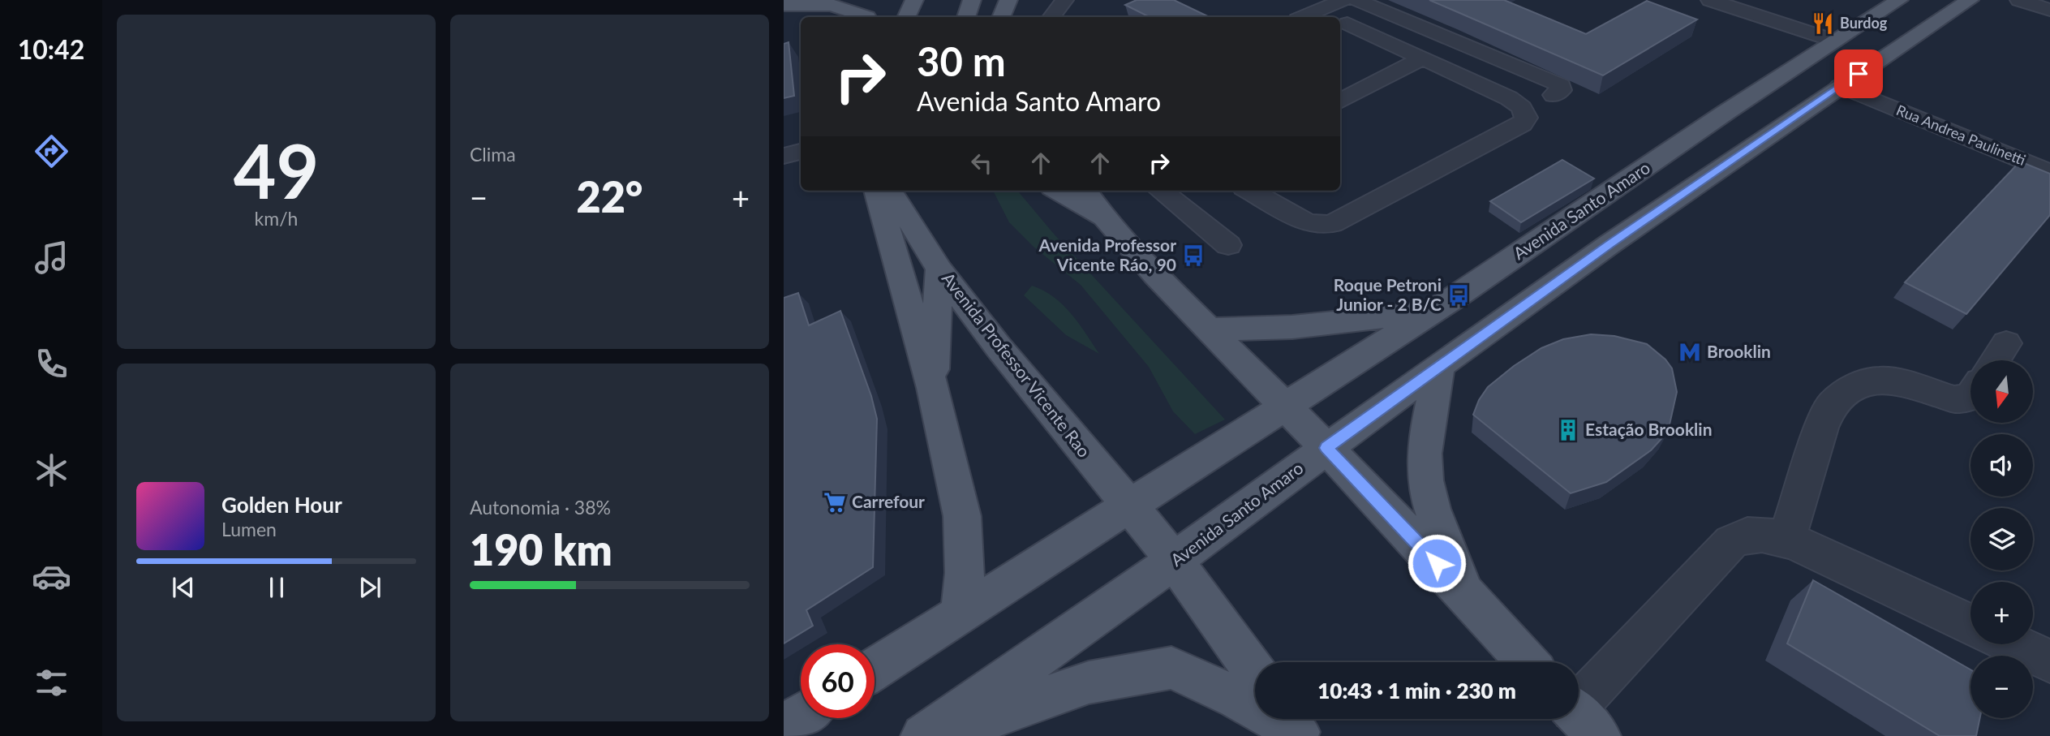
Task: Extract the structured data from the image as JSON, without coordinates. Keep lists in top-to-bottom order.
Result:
{
  "streets": {
    "main road": ["Avenida Santo Amaro", "Avenida Professor Vicente Rao"],
    "street": ["Rua Andrea Paulinetti"]
  },
  "crossings": [
    ["Rua Andrea Paulinetti", "Avenida Santo Amaro"],
    ["Avenida Santo Amaro", "Avenida Professor Vicente Rao"]
  ],
  "places": {
    "restaurant": ["Burdog"],
    "bus stop": ["Avenida Professor Vicente Ráo, 90", "Roque Petroni Junior - 2 B/C"],
    "metro station": ["Brooklin"],
    "building": ["Estação Brooklin"],
    "supermarket": ["Carrefour"]
  },
  "north": "bottom",
  "page": {
    "tabs": "10:42",
    "tile": [
      ["49", "km/h"],
      "Clima",
      ["Autonomia · 38%", "190 km"]
    ],
    "turn": ["30 m", "Avenida Santo Amaro"],
    "heat": ["−", "22°", "+"],
    "map_buttons": ["+", "−"],
    "song": ["Golden Hour", "Lumen"],
    "limit": "60",
    "trip": "10:43 · 1 min · 230 m"
  }
}
